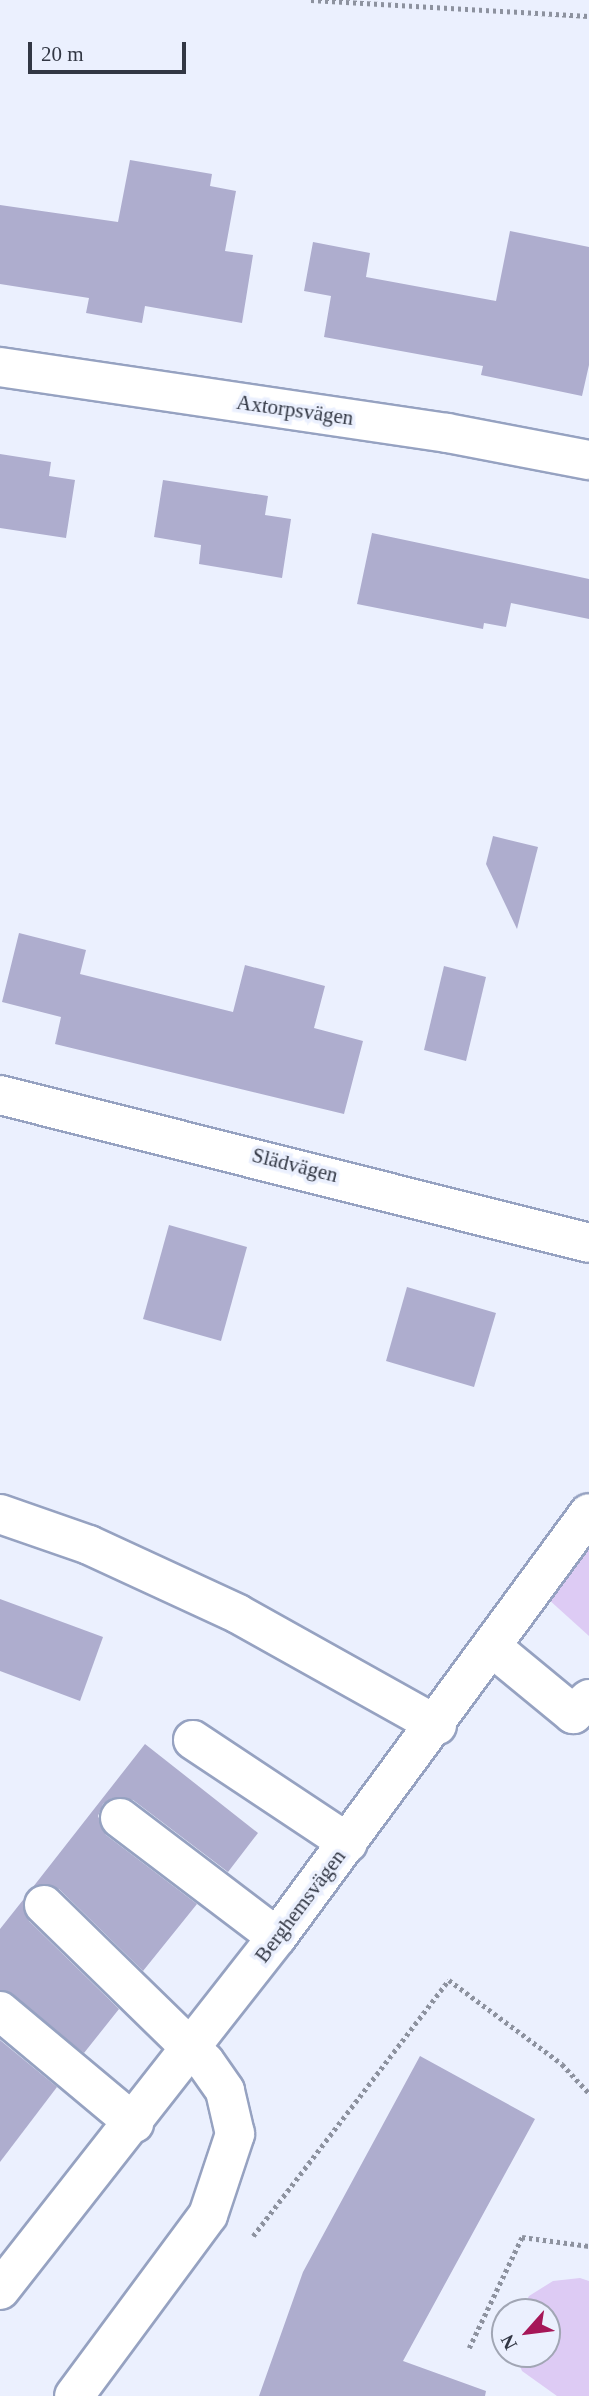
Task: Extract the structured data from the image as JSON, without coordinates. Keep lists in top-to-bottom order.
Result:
{
  "streets": {
    "street": ["Axtorpsvägen", "Slädvägen", "Berghemsvägen"]
  },
  "scale_bar": "20 m",
  "north": "bottom left"
}
